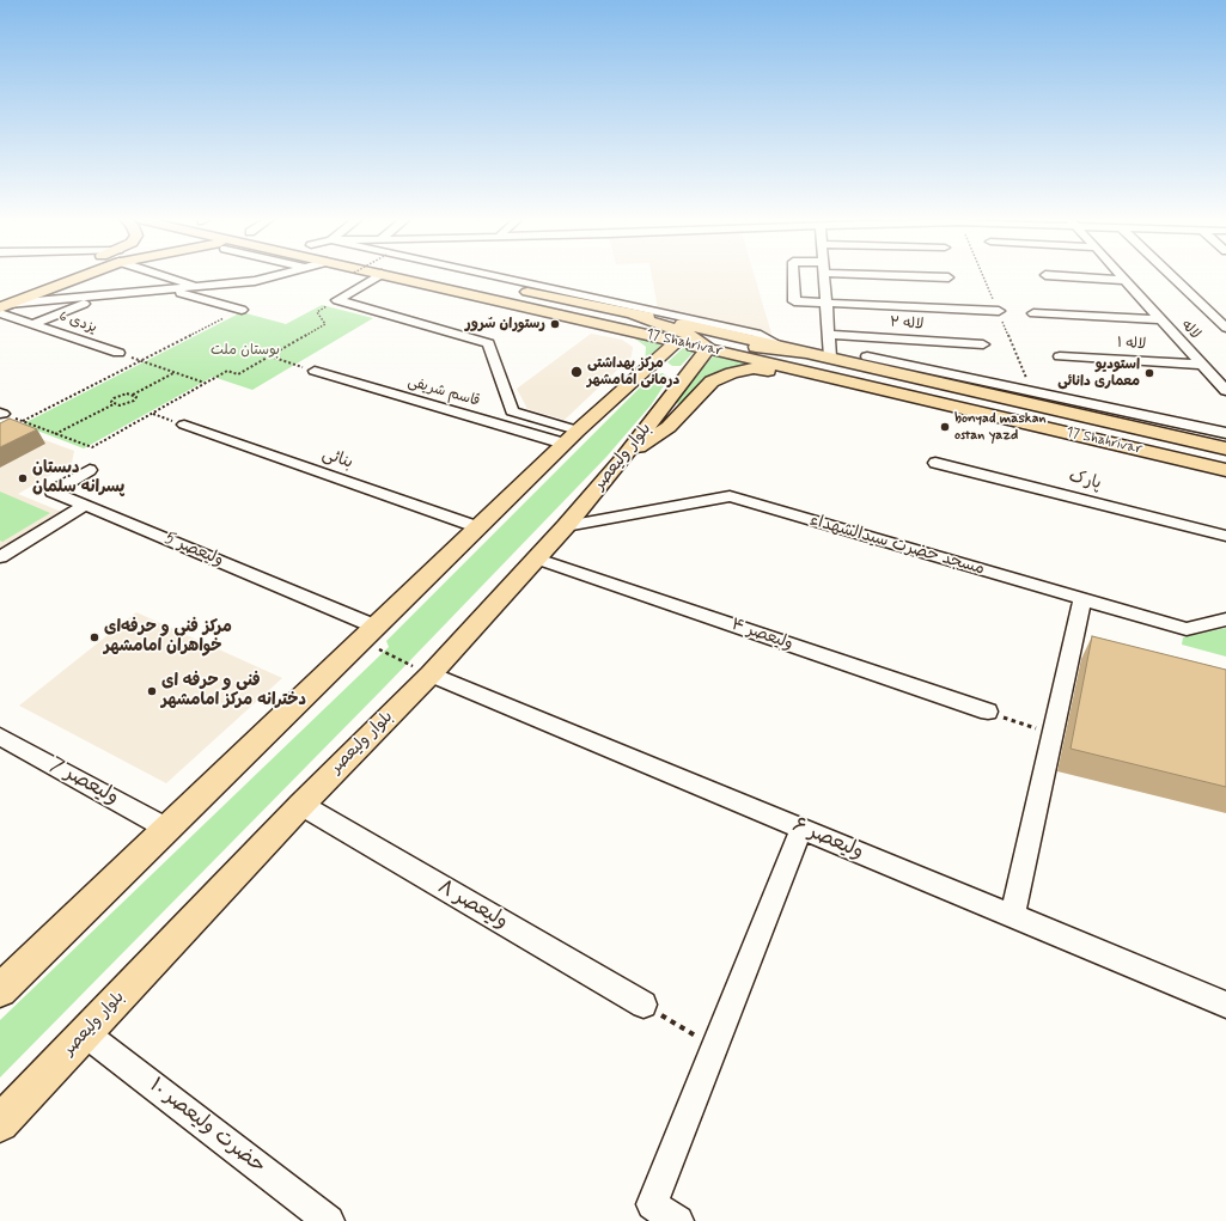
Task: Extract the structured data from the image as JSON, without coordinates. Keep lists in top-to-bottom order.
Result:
{
  "streets": {
    "main road": ["17 Shahrivar", "بلوار ولیعصر"],
    "street": [
      "یزدی 6",
      "لاله ۲",
      "لاله",
      "لاله ۱",
      "قاسم شریفی",
      "بنائی",
      "پارک",
      "مسجد حضرت سیدالشهداء",
      "ولیعصر 5",
      "ولیعصر ۴",
      "ولیعصر 7",
      "ولیعصر ۶",
      "ولیعصر ۸",
      "حضرت ولیعصر ۱۰"
    ]
  },
  "crossings": [
    ["لاله", "لاله ۱"],
    ["17 Shahrivar", "بلوار ولیعصر"],
    ["بلوار ولیعصر", "مسجد حضرت سیدالشهداء"],
    ["بلوار ولیعصر", "ولیعصر ۴"],
    ["بلوار ولیعصر", "ولیعصر ۶"],
    ["بلوار ولیعصر", "ولیعصر ۸"],
    ["بلوار ولیعصر", "حضرت ولیعصر ۱۰"]
  ],
  "parks": ["بوستان ملت"],
  "places": [
    "رستوران سُرور",
    "مرکز بهداشتی درمانی امامشهر",
    "استودیو معماری دانائی",
    "bonyad maskan ostan yazd",
    "دبستان پسرانه سلمان",
    "مرکز فنی و حرفه‌ای خواهران امامشهر",
    "فنی و حرفه ای دخترانه مرکز امامشهر"
  ]
}
